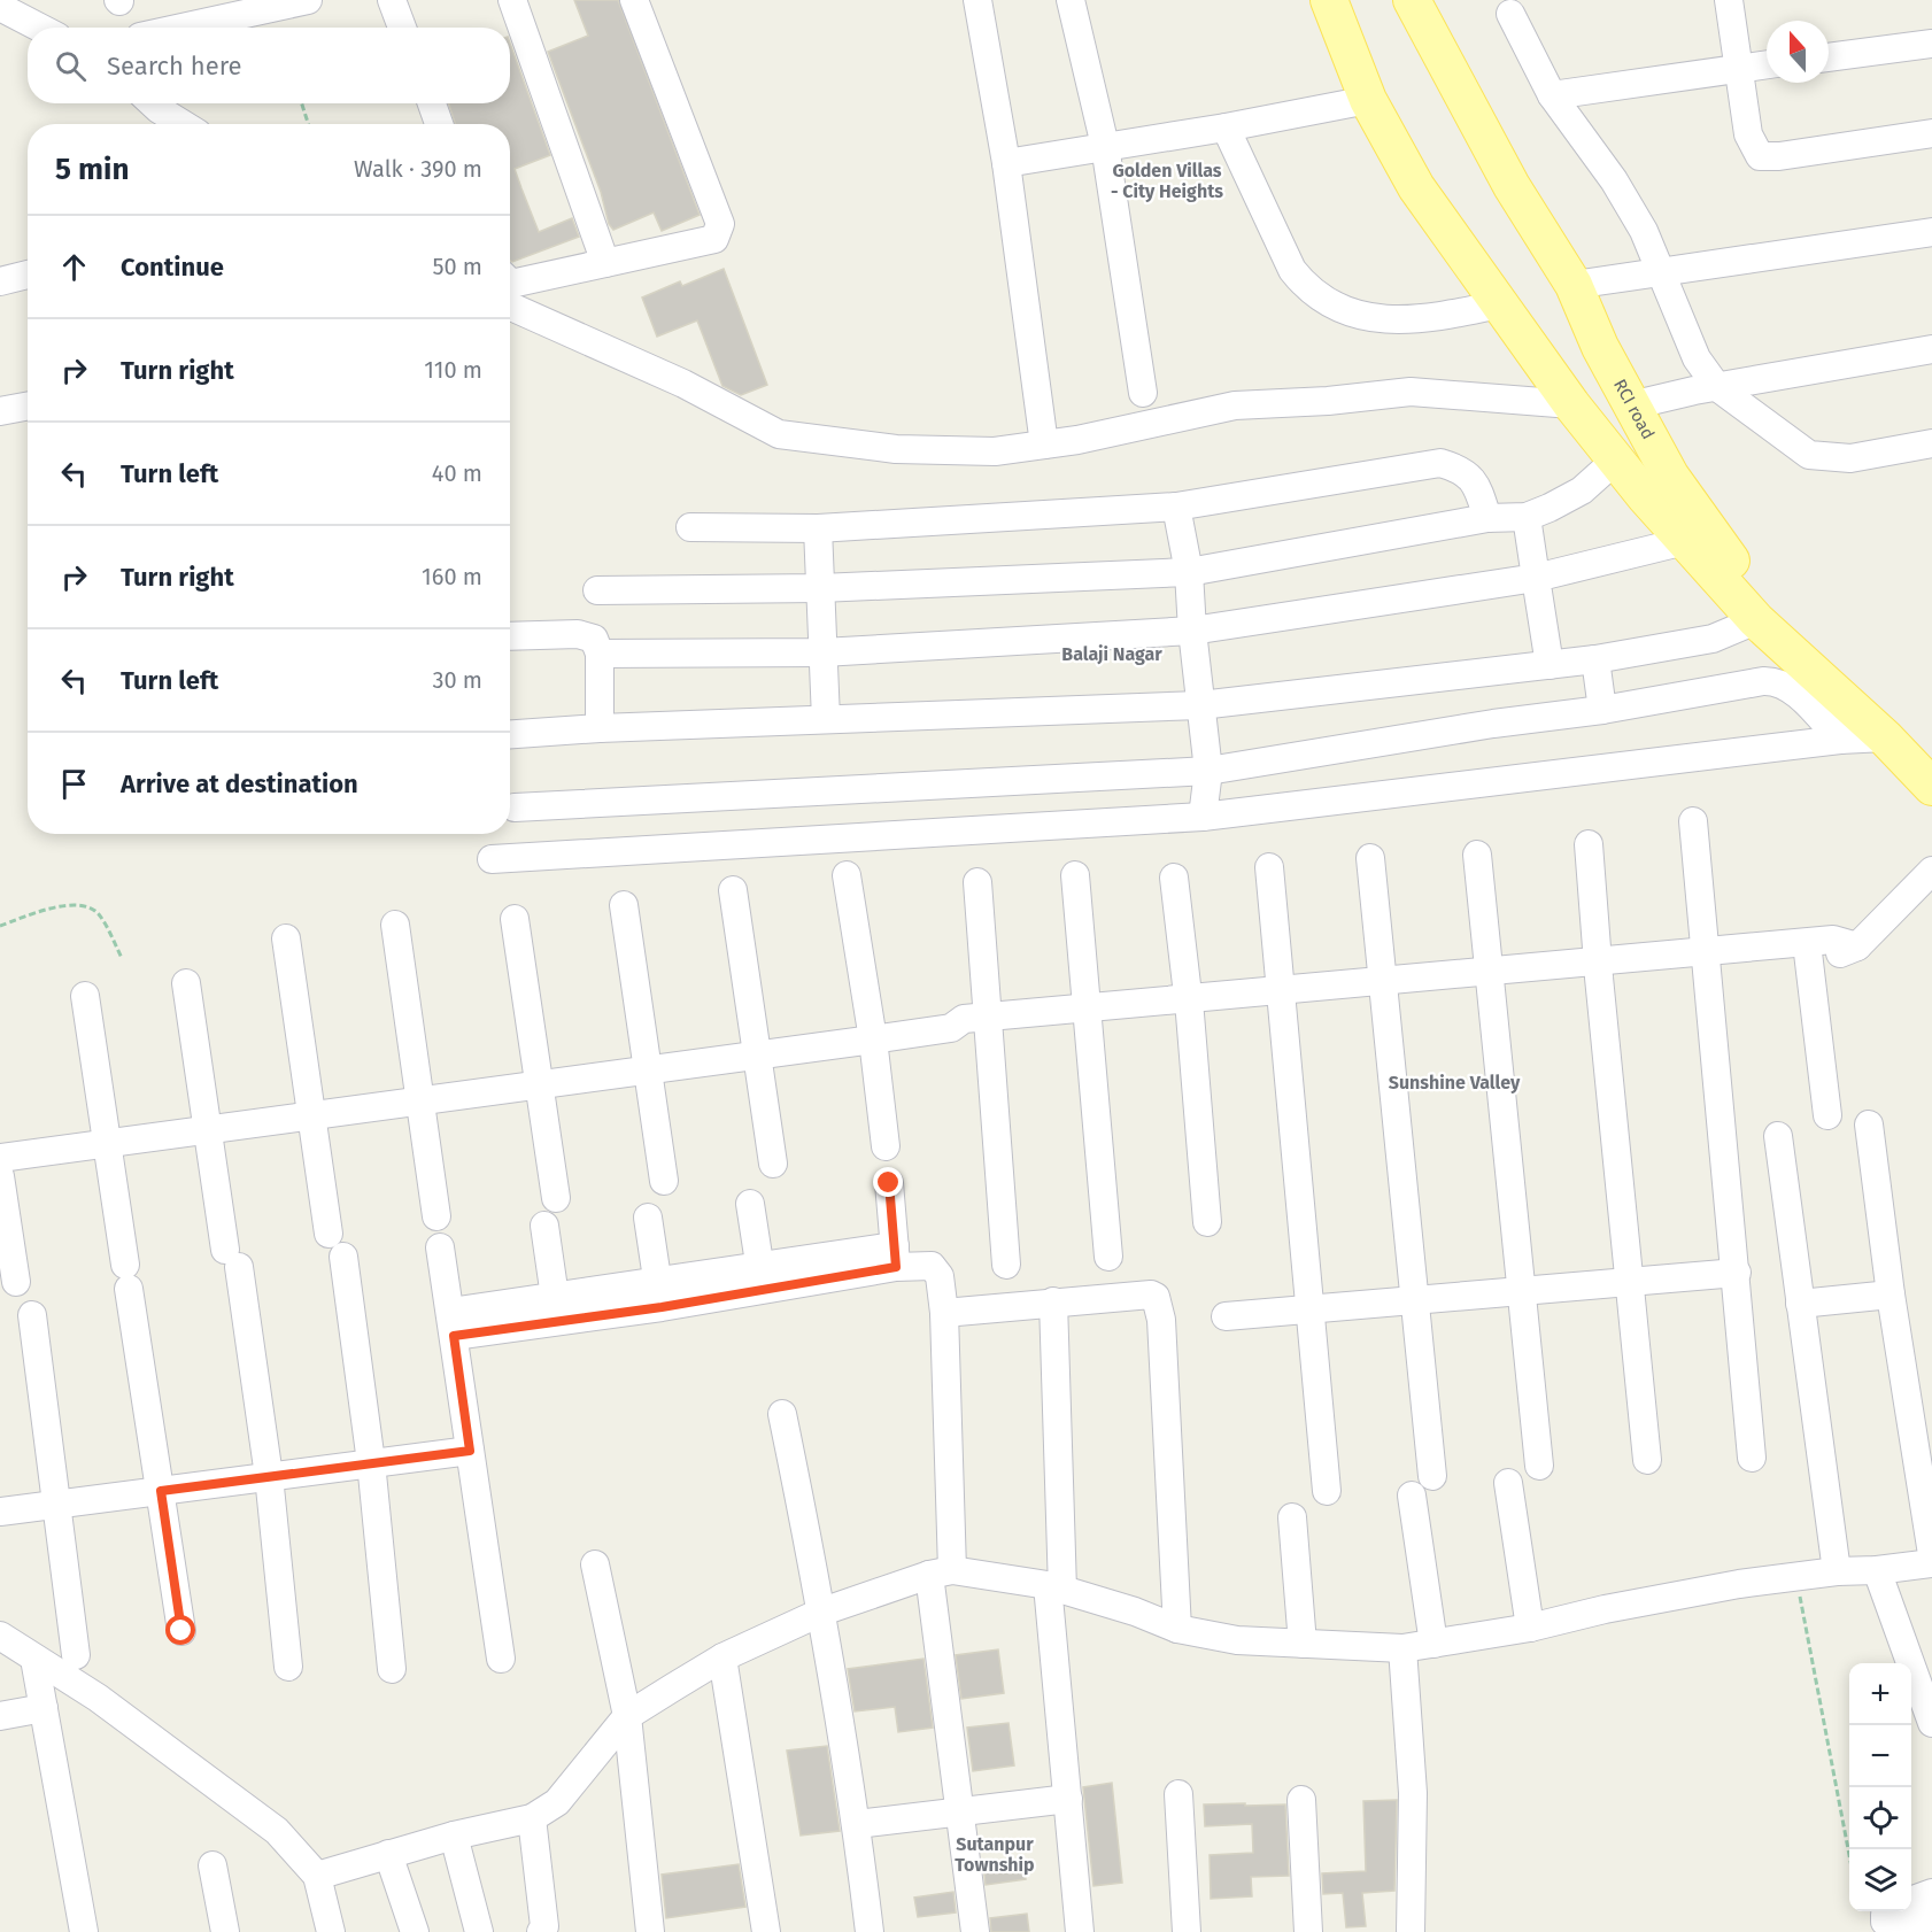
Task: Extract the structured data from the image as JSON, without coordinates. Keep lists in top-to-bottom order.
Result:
{
  "streets": {
    "main road": ["RCI road"]
  },
  "districts": [
    "Golden Villas - City Heights",
    "Balaji Nagar",
    "Sunshine Valley",
    "Sutanpur Township"
  ],
  "north": "top",
  "page": {
    "search": "Search here",
    "heading": ["5 min", "Walk · 390 m"],
    "list": [
      ["Continue", "50 m"],
      ["Turn right", "110 m"],
      ["Turn left", "40 m"],
      ["Turn right", "160 m"],
      ["Turn left", "30 m"],
      "Arrive at destination"
    ],
    "map_buttons": ["+", "−"]
  }
}
